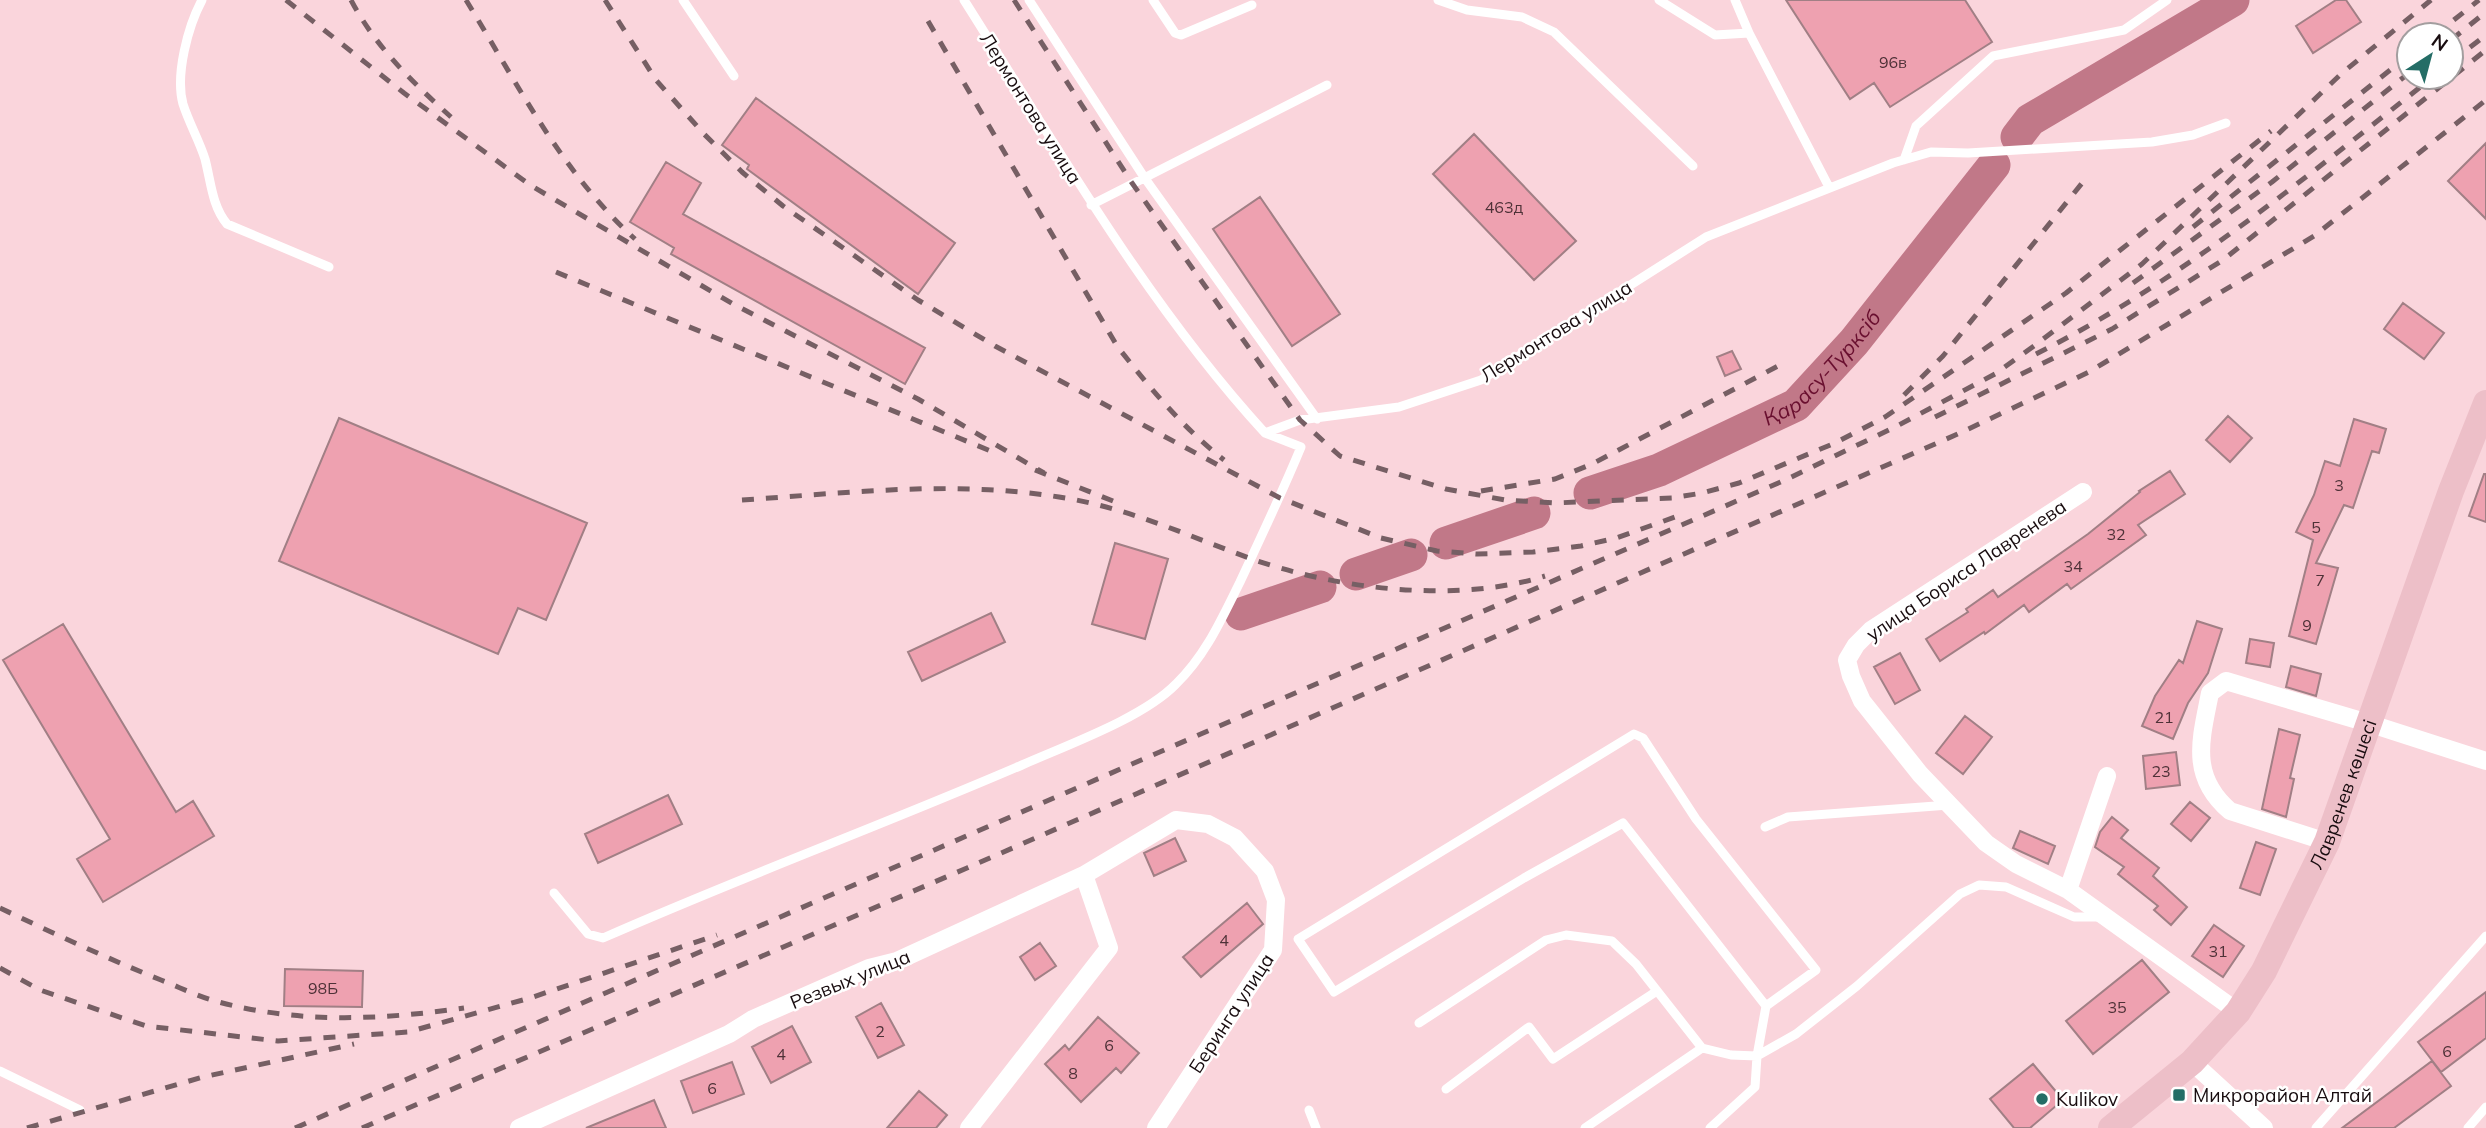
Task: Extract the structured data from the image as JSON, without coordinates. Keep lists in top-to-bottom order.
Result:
{
  "streets": {
    "main road": ["Лавренев көшесі"],
    "street": ["улица Бориса Лавренева", "Резвых улица", "Беринга улица"],
    "lane": ["Лермонтова улица"]
  },
  "crossings": [
    ["улица Бориса Лавренева", "Лавренев көшесі"],
    ["Резвых улица", "Беринга улица"]
  ],
  "water": ["Қарасу-Түрксіб"],
  "places": {
    "transit": ["Микрорайон Алтай"],
    "other": ["Kulikov"]
  },
  "house_numbers": [
    "96в",
    "463д",
    "3",
    "5",
    "32",
    "34",
    "7",
    "9",
    "21",
    "23",
    "4",
    "31",
    "98Б",
    "35",
    "2",
    "6",
    "6",
    "4",
    "8",
    "6"
  ],
  "north": "top right"
}
